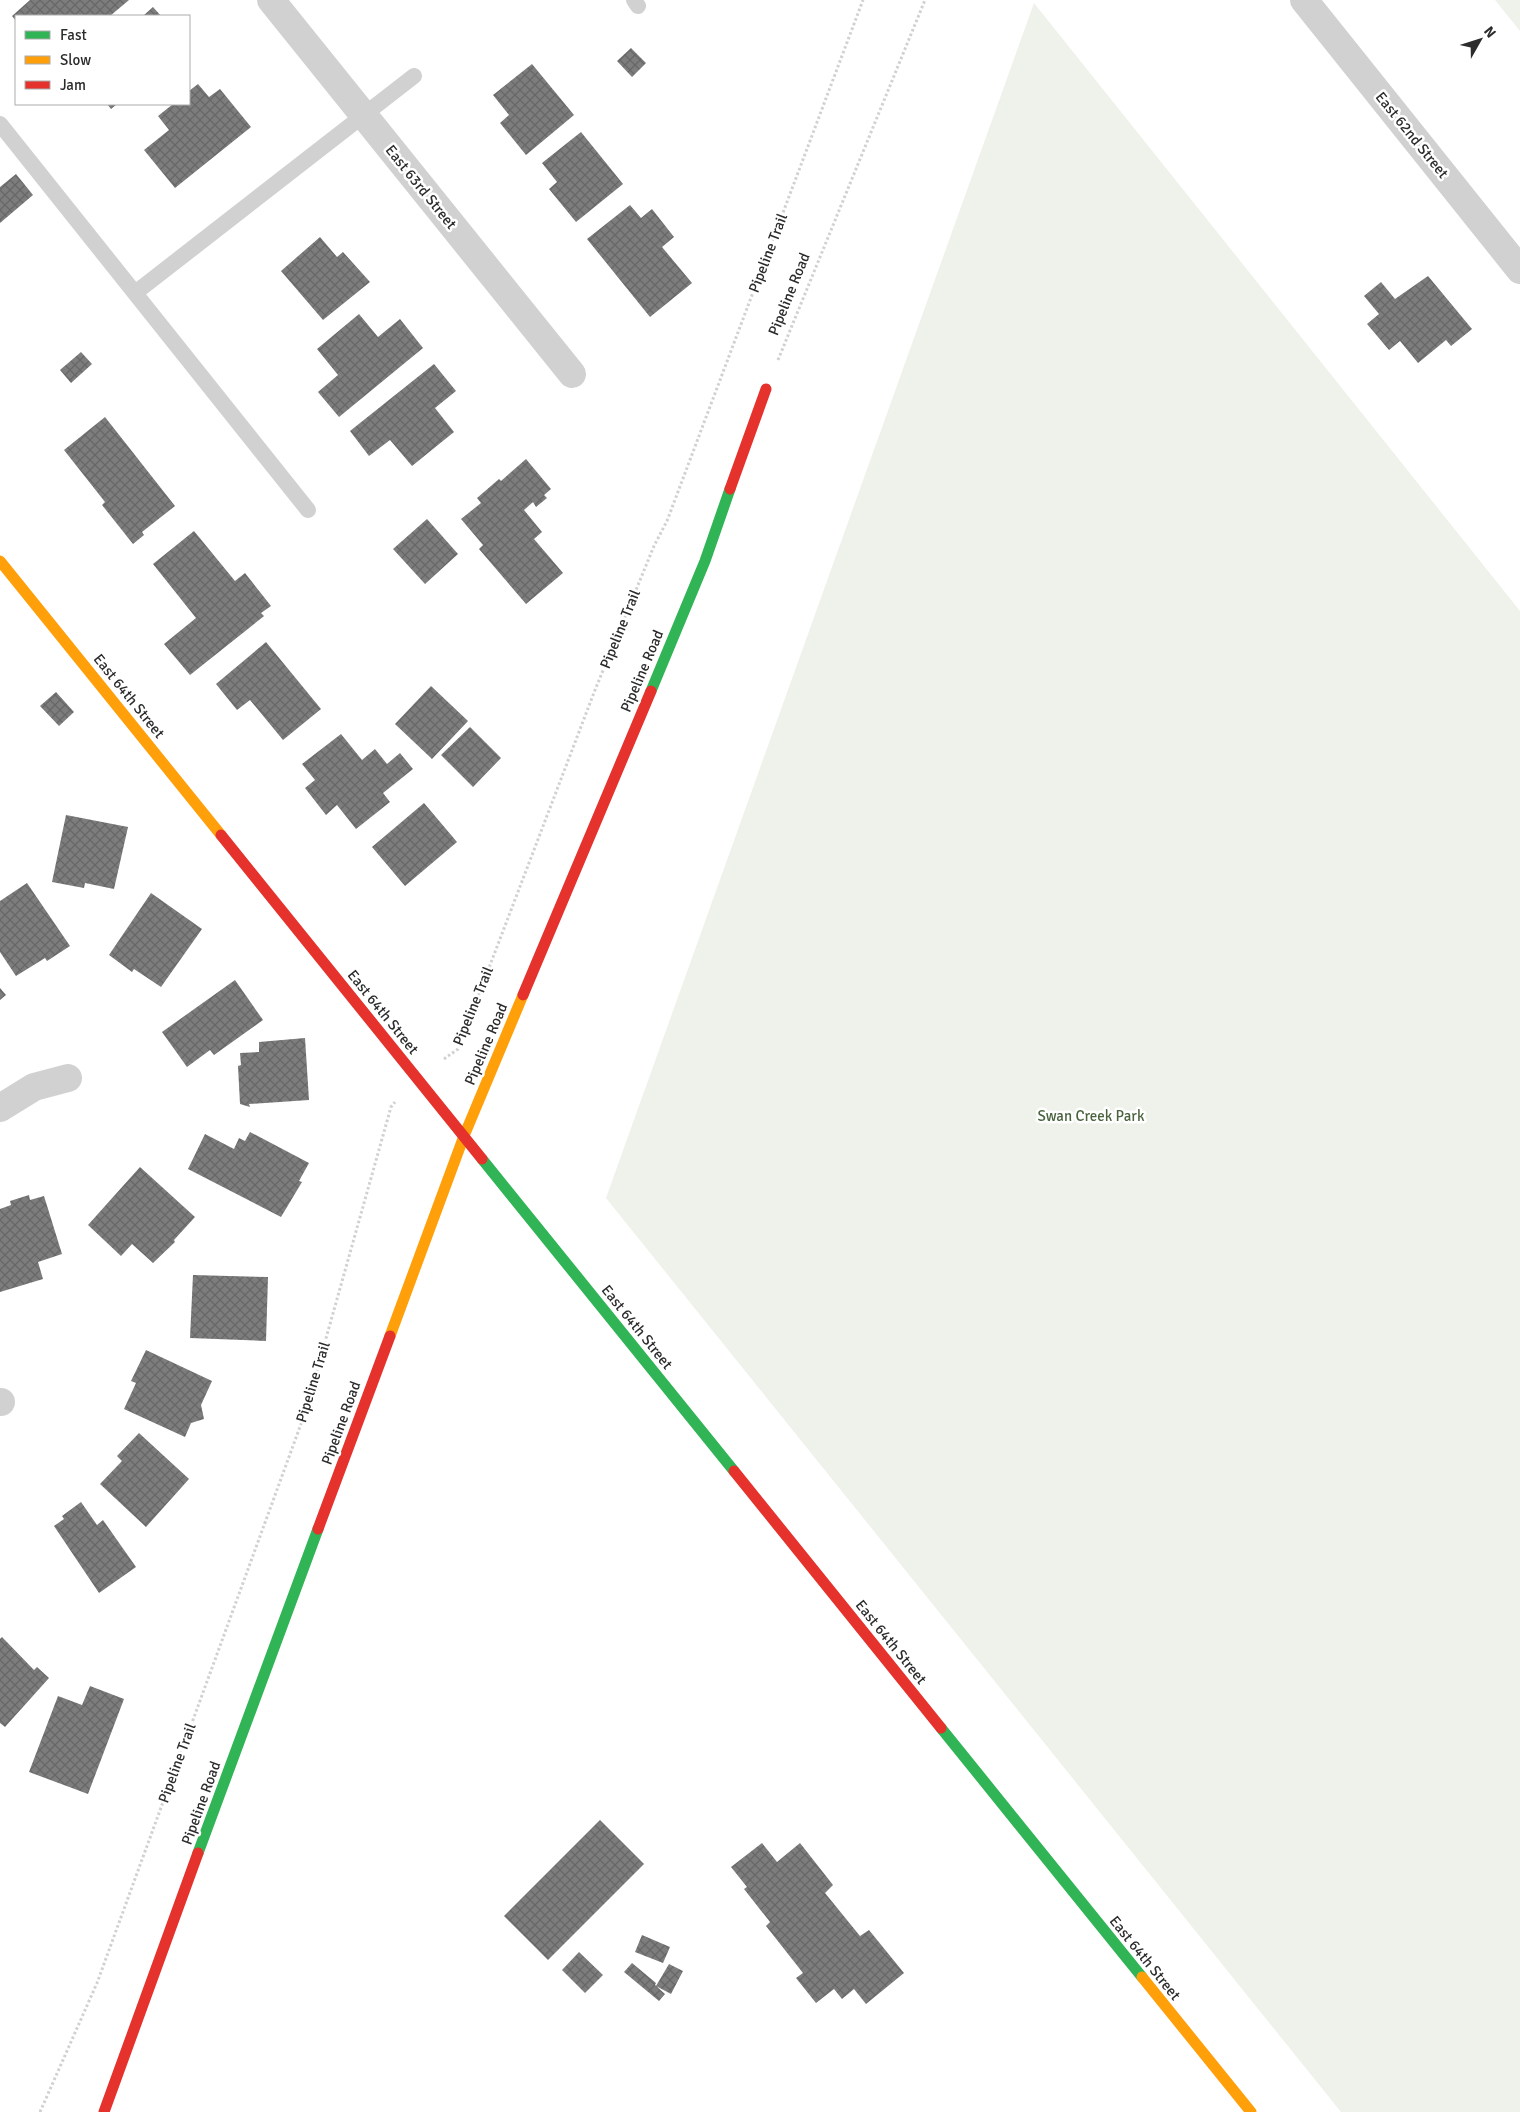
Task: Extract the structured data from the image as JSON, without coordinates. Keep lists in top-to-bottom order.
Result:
{
  "streets": {
    "street": [
      "East 62nd Street",
      "East 63rd Street",
      "Pipeline Road",
      "East 64th Street"
    ],
    "path": ["Pipeline Trail"]
  },
  "crossings": [
    ["Pipeline Trail", "East 64th Street"],
    ["Pipeline Road", "East 64th Street"]
  ],
  "parks": ["Swan Creek Park"],
  "legend": ["Fast", "Slow", "Jam"],
  "north": "top right"
}
